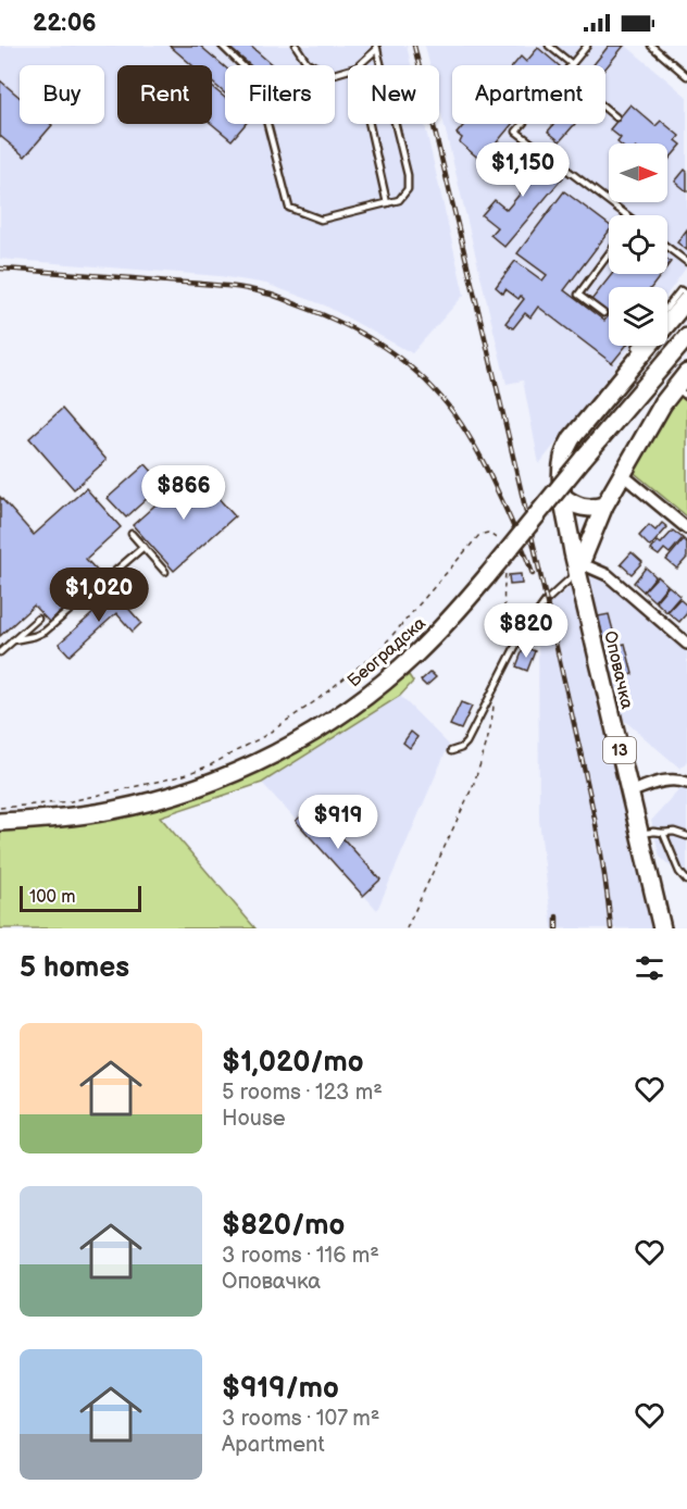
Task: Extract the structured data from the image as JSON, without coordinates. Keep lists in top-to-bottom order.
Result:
{
  "streets": {
    "main road": ["Београдска", "Оповачка", "13"]
  },
  "crossings": [
    ["Оповачка", "13"]
  ],
  "scale_bar": "100 m",
  "north": "right",
  "page": {
    "status": "22:06",
    "chip": [
      "Buy",
      "Rent",
      "Filters",
      "New",
      "Apartment"
    ],
    "price": [
      "$1,150",
      "$866",
      "$1,020",
      "$820",
      "$919"
    ],
    "scale": "100 m",
    "heading": "5 homes",
    "list": [
      {
        "name": "$1,020/mo",
        "note": "5 rooms · 123 m² · House"
      },
      {
        "name": "$820/mo",
        "note": "3 rooms · 116 m² · Оповачка"
      },
      {
        "name": "$919/mo",
        "note": "3 rooms · 107 m² · Apartment"
      }
    ]
  }
}
